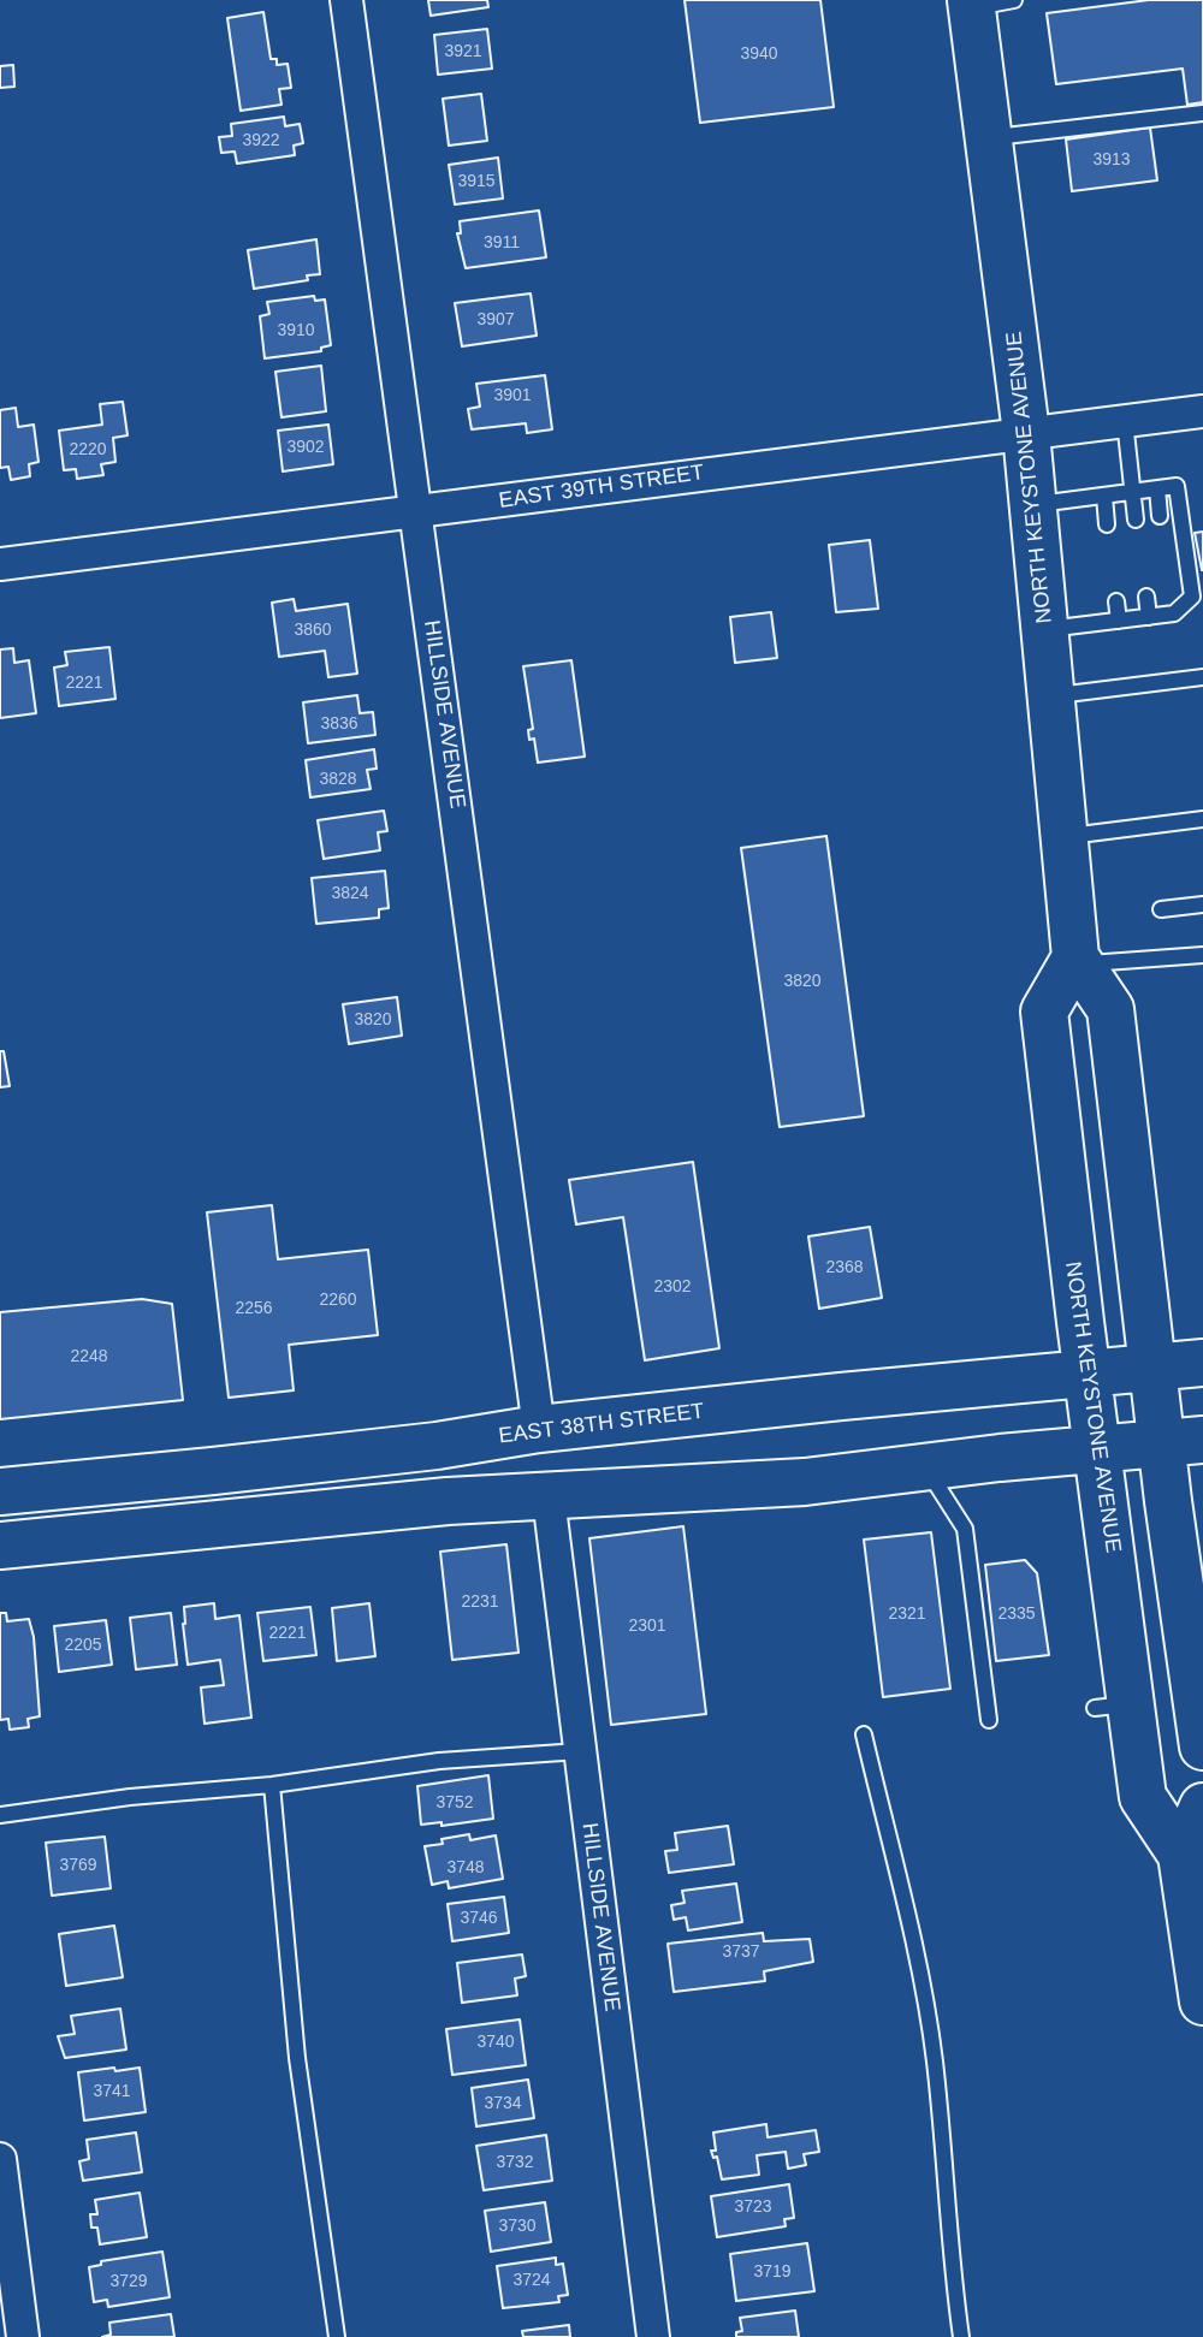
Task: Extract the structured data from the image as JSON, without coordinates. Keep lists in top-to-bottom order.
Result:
{
  "streets": {
    "main road": ["NORTH KEYSTONE AVENUE", "EAST 38TH STREET"],
    "street": ["EAST 39TH STREET", "HILLSIDE AVENUE"]
  },
  "crossings": [
    ["NORTH KEYSTONE AVENUE", "EAST 39TH STREET"],
    ["NORTH KEYSTONE AVENUE", "EAST 38TH STREET"],
    ["EAST 39TH STREET", "HILLSIDE AVENUE"],
    ["HILLSIDE AVENUE", "EAST 38TH STREET"]
  ],
  "house_numbers": [
    "3921",
    "3940",
    "3922",
    "3913",
    "3915",
    "3911",
    "3907",
    "3910",
    "3901",
    "3902",
    "2220",
    "3860",
    "2221",
    "3836",
    "3828",
    "3824",
    "3820",
    "3820",
    "2368",
    "2302",
    "2260",
    "2256",
    "2248",
    "2231",
    "2321",
    "2335",
    "2301",
    "2221",
    "2205",
    "3752",
    "3769",
    "3748",
    "3746",
    "3737",
    "3740",
    "3741",
    "3734",
    "3732",
    "3723",
    "3730",
    "3719",
    "3724",
    "3729"
  ]
}
